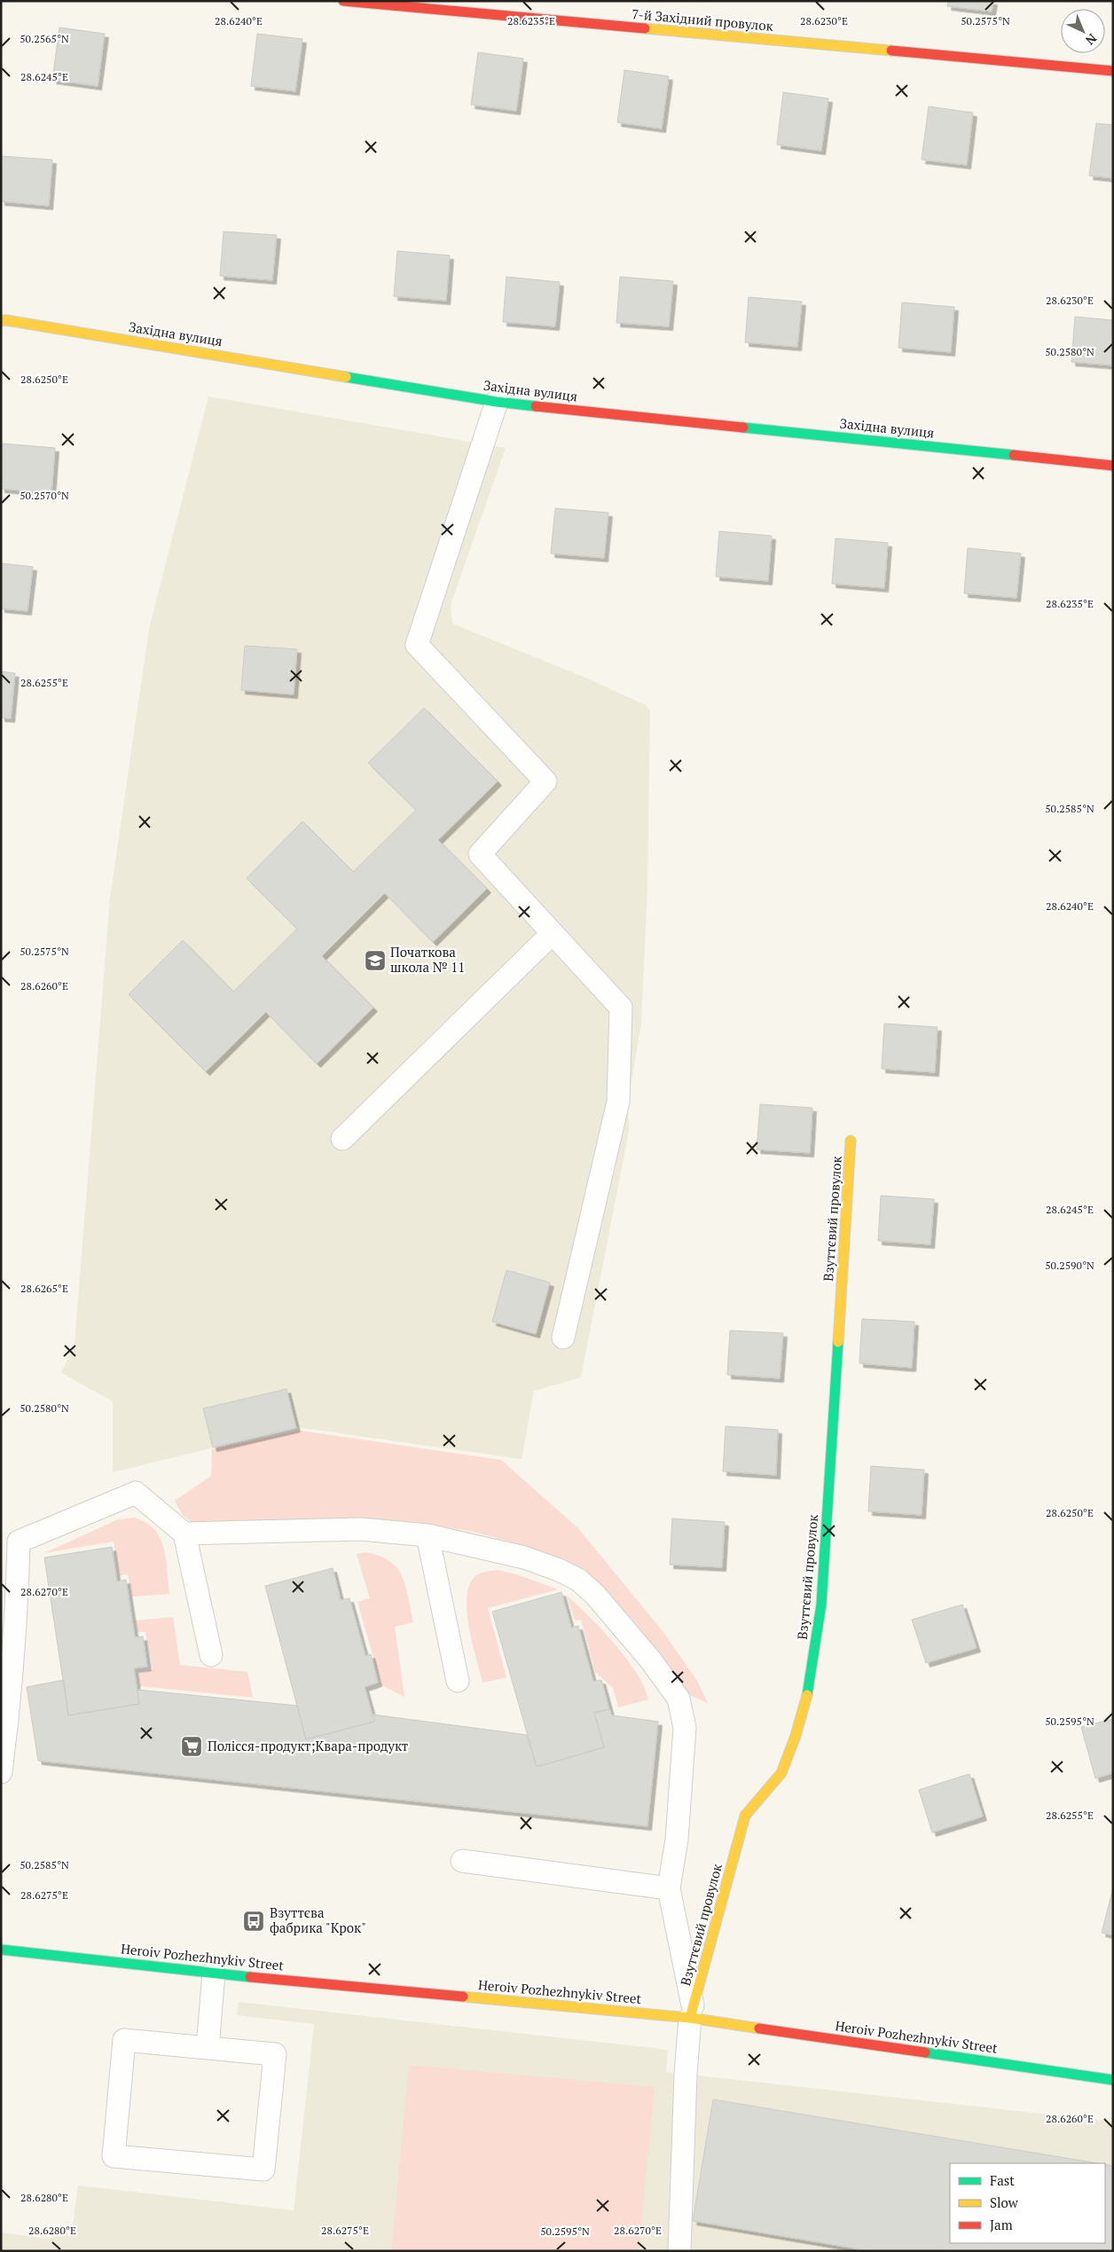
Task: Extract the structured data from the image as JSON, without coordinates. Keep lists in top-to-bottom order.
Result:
{
  "streets": {
    "street": [
      "7-й Західний провулок",
      "Західна вулиця",
      "Взуттєвий провулок",
      "Heroiv Pozhezhnykiv Street"
    ]
  },
  "crossings": [
    ["Взуттєвий провулок", "Heroiv Pozhezhnykiv Street"]
  ],
  "places": {
    "school or university": ["Початкова школа № 11"],
    "supermarket": ["Полісся-продукт;Квара-продукт"],
    "bus stop": ["Взуттєва фабрика \"Крок\""]
  },
  "legend": ["Fast", "Slow", "Jam"],
  "north": "bottom right",
  "coordinates": [
    "50.2575°N",
    "28.6240°E",
    "28.6235°E",
    "28.6230°E",
    "50.2565°N",
    "28.6245°E",
    "50.2580°N",
    "28.6250°E",
    "50.2570°N",
    "28.6255°E",
    "50.2585°N",
    "28.6260°E",
    "50.2590°N",
    "28.6265°E",
    "28.6270°E",
    "50.2595°N",
    "28.6275°E",
    "28.6280°E"
  ]
}
